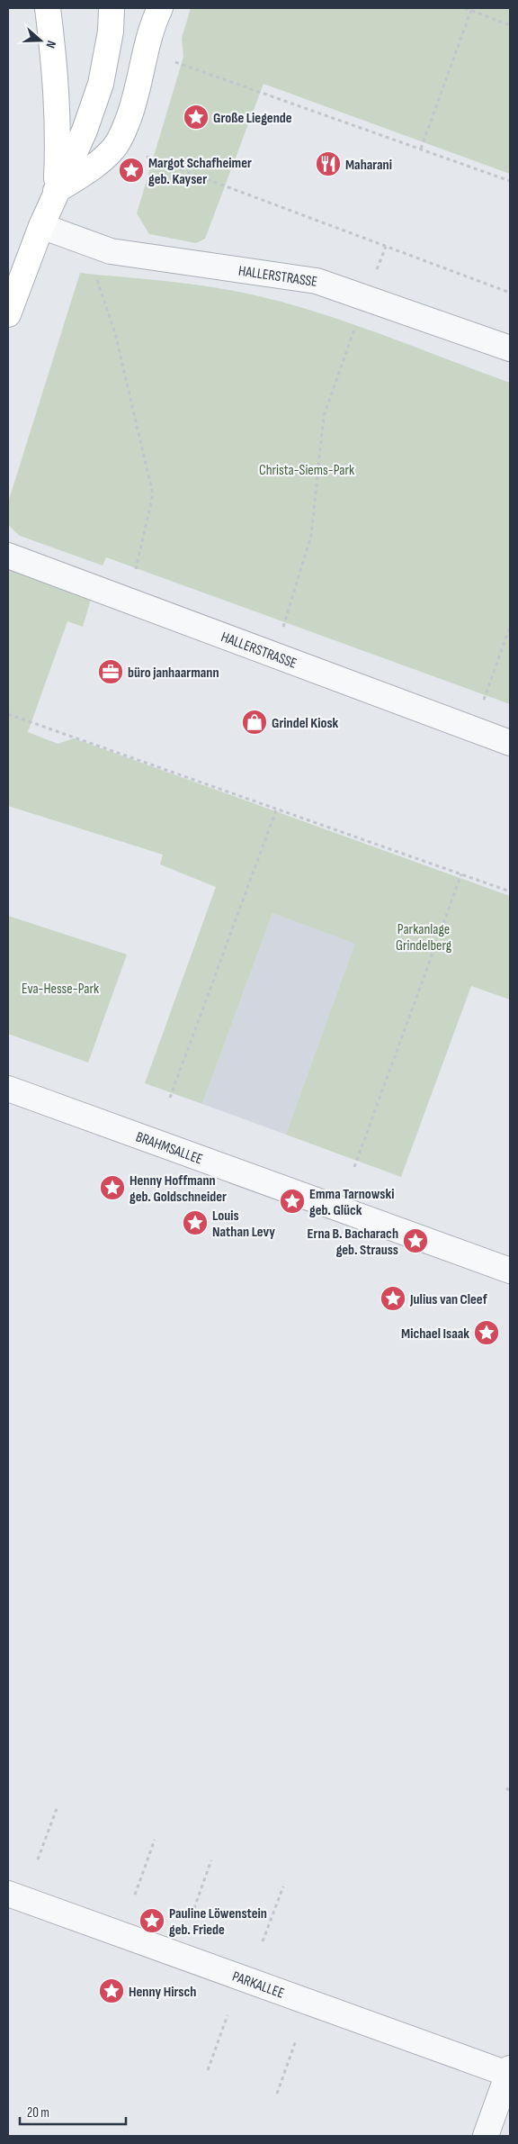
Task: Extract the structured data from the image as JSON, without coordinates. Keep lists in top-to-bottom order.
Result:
{
  "streets": {
    "street": ["HALLERSTRASSE", "BRAHMSALLEE", "PARKALLEE"]
  },
  "parks": ["Christa-Siems-Park", "Parkanlage Grindelberg", "Eva-Hesse-Park"],
  "places": {
    "place": [
      "Große Liegende",
      "Margot Schafheimer geb. Kayser",
      "Henny Hoffmann geb. Goldschneider",
      "Emma Tarnowski geb. Glück",
      "Louis Nathan Levy",
      "Erna B. Bacharach geb. Strauss",
      "Julius van Cleef",
      "Michael Isaak",
      "Pauline Löwenstein geb. Friede",
      "Henny Hirsch"
    ],
    "restaurant": ["Maharani"],
    "office": ["büro janhaarmann"],
    "shop": ["Grindel Kiosk"]
  },
  "scale_bar": "20 m",
  "north": "right"
}
